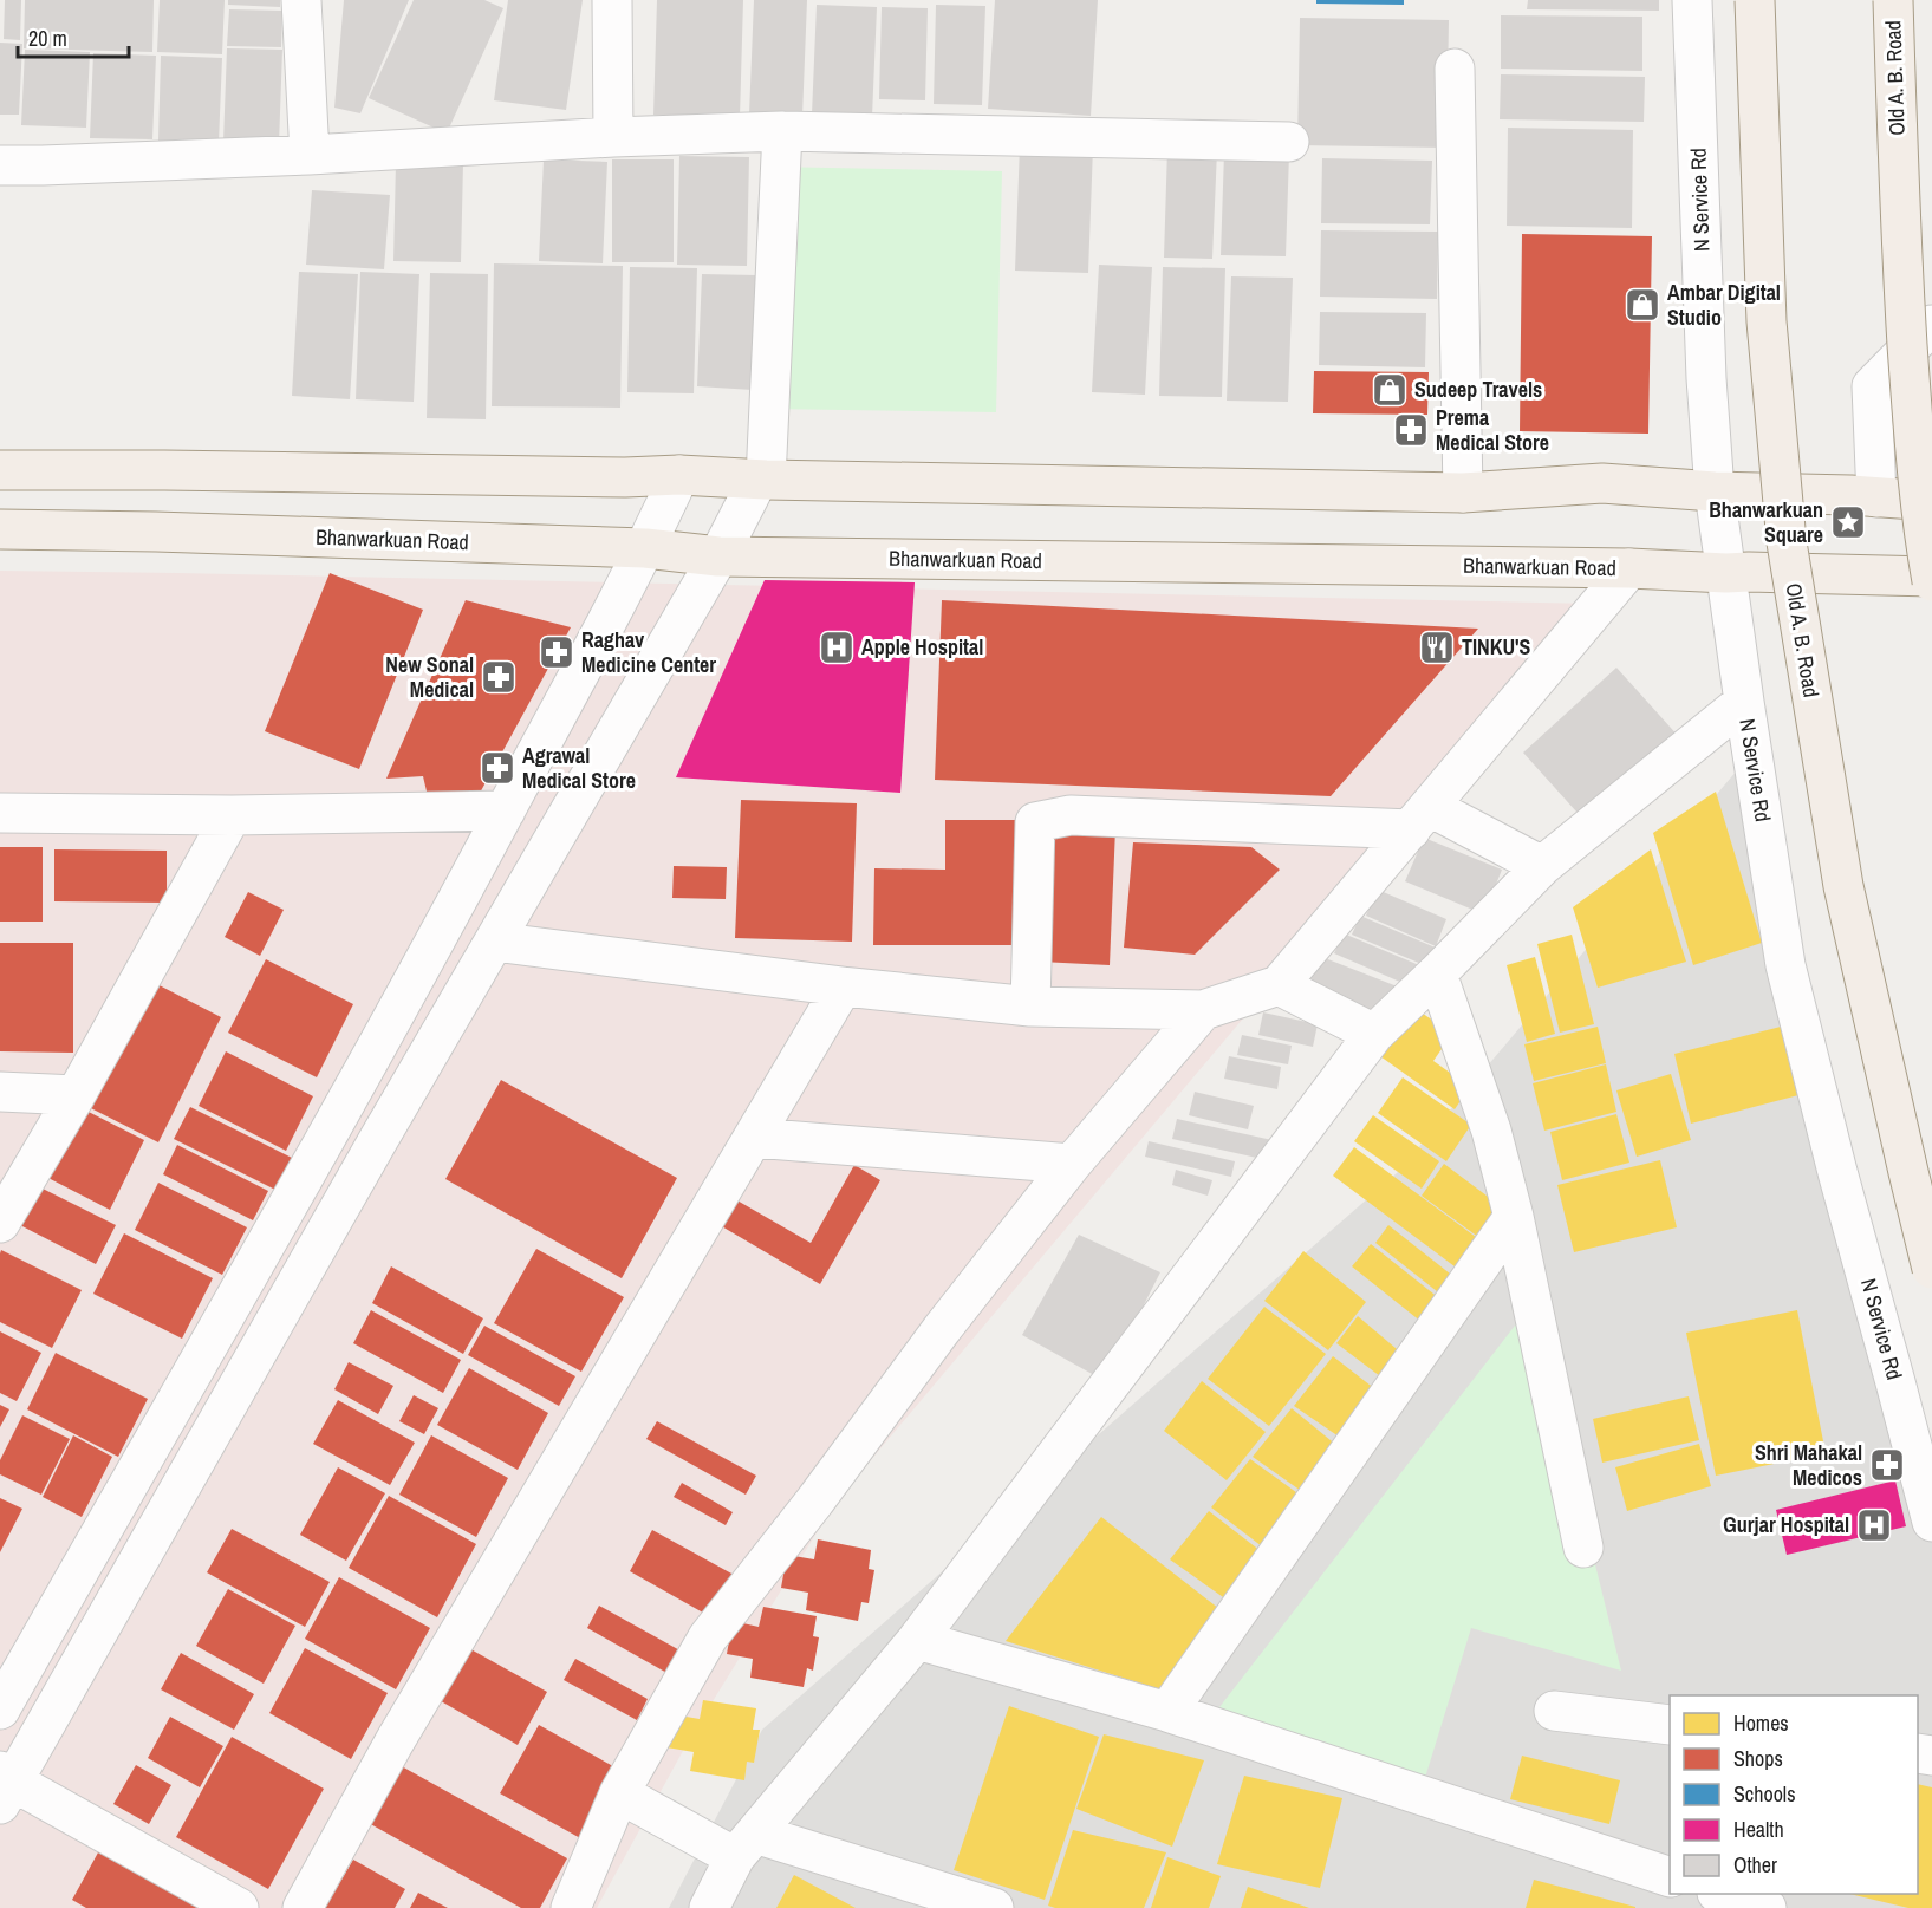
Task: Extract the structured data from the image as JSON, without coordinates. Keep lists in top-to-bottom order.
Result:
{
  "streets": {
    "main road": ["Old A. B. Road", "Bhanwarkuan Road"],
    "street": ["N Service Rd"]
  },
  "crossings": [
    ["Old A. B. Road", "Bhanwarkuan Road"],
    ["N Service Rd", "Bhanwarkuan Road"]
  ],
  "places": {
    "shop": ["Ambar Digital Studio", "Sudeep Travels"],
    "pharmacy": [
      "Prema Medical Store",
      "Raghav Medicine Center",
      "New Sonal Medical",
      "Agrawal Medical Store",
      "Shri Mahakal Medicos"
    ],
    "place": ["Bhanwarkuan Square"],
    "hospital": ["Apple Hospital", "Gurjar Hospital"],
    "restaurant": ["TINKU'S"]
  },
  "legend": [
    "Homes",
    "Shops",
    "Schools",
    "Health",
    "Other"
  ],
  "scale_bar": "20 m"
}
